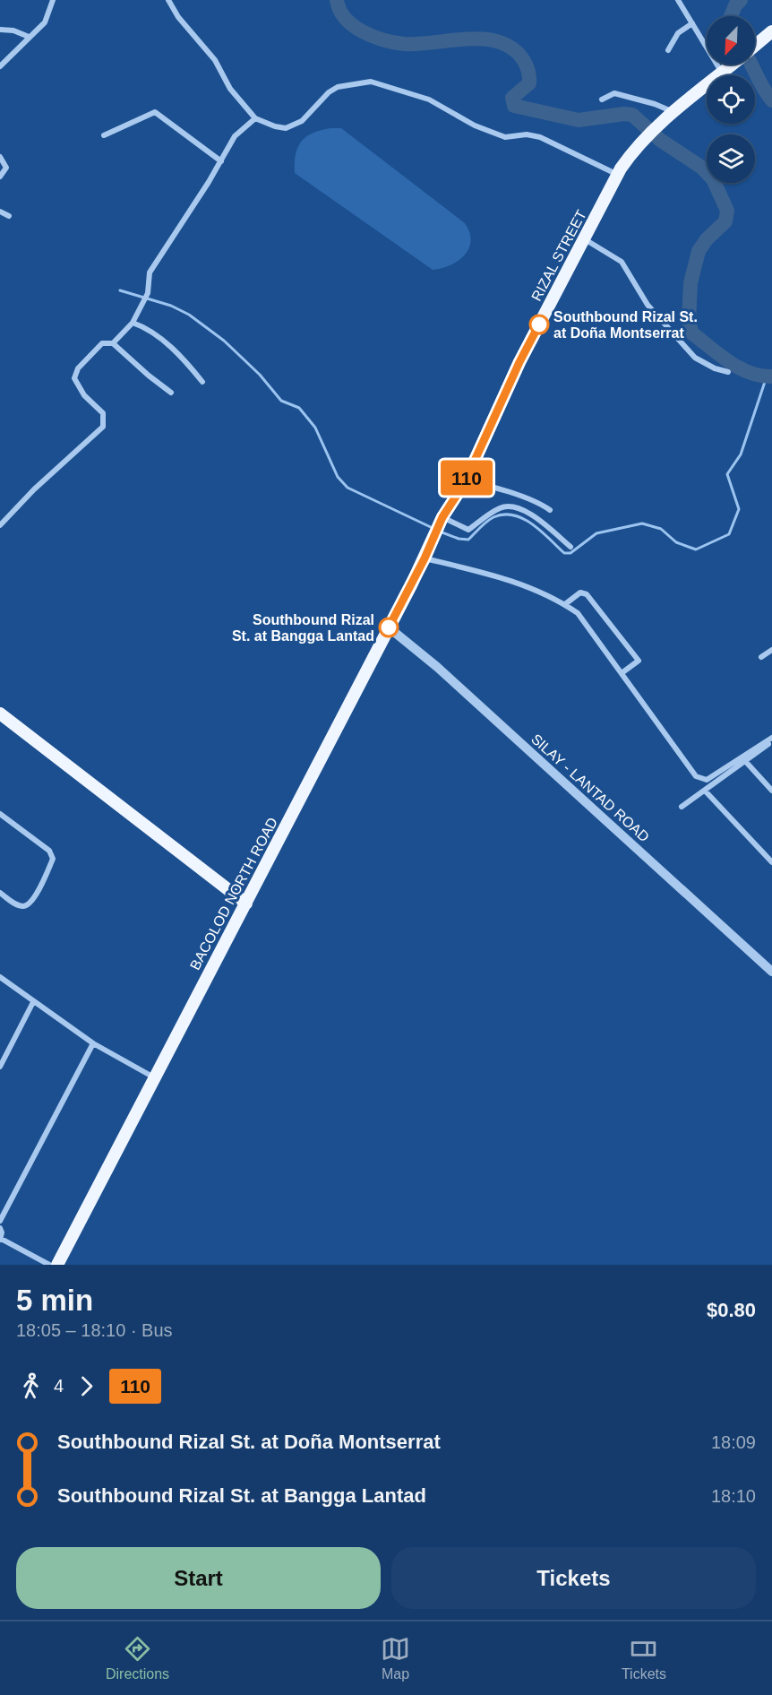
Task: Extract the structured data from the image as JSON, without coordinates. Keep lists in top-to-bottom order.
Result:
{
  "streets": {
    "main road": ["RIZAL STREET", "BACOLOD NORTH ROAD"],
    "street": ["SILAY - LANTAD ROAD"]
  },
  "crossings": [
    ["RIZAL STREET", "BACOLOD NORTH ROAD"],
    ["SILAY - LANTAD ROAD", "BACOLOD NORTH ROAD"]
  ],
  "places": ["Southbound Rizal St. at Doña Montserrat", "Southbound Rizal St. at Bangga Lantad"],
  "lines": ["bus line 110"],
  "north": "bottom left",
  "page": {
    "on_map": "110",
    "heading": ["5 min", "18:05 – 18:10 · Bus", "$0.80"],
    "legs": ["4", "110"],
    "list": [
      {
        "name": "Southbound Rizal St. at Doña Montserrat",
        "value": "18:09"
      },
      {
        "name": "Southbound Rizal St. at Bangga Lantad",
        "value": "18:10"
      }
    ],
    "buttons": ["Start", "Tickets"],
    "tabs": ["Directions", "Map", "Tickets"]
  }
}
